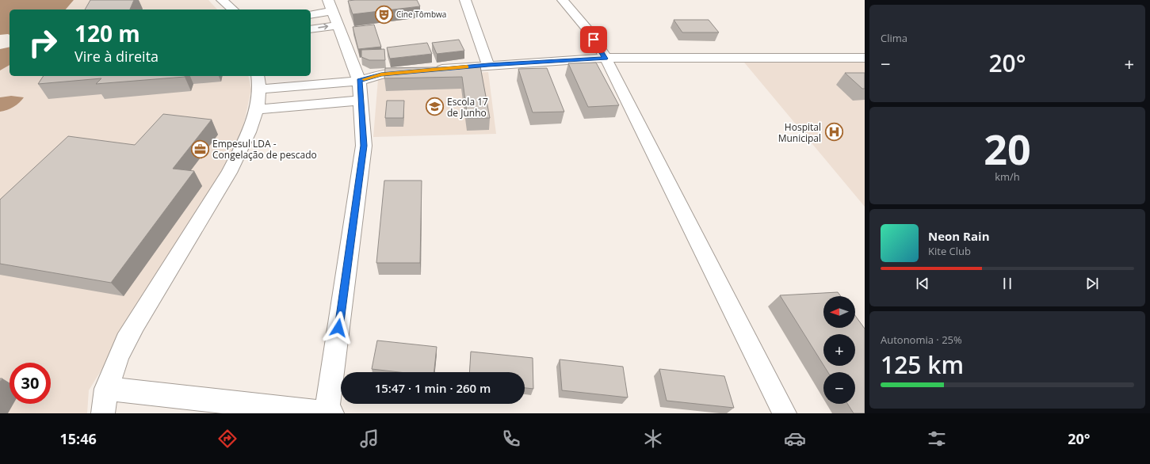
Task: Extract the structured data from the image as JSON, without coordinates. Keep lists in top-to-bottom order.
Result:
{
  "places": {
    "theatre": ["Cine Tômbwa"],
    "school or university": ["Escola 17 de Junho"],
    "hospital": ["Hospital Municipal"],
    "office": ["Empesul LDA - Congelação de pescado"]
  },
  "north": "left",
  "page": {
    "tile": [
      "Clima",
      ["20", "km/h"],
      ["Autonomia · 25%", "125 km"]
    ],
    "turn": ["120 m", "Vire à direita"],
    "heat": ["−", "20°", "+"],
    "song": ["Neon Rain", "Kite Club"],
    "map_buttons": ["+", "−"],
    "limit": "30",
    "trip": "15:47 · 1 min · 260 m",
    "tabs": ["15:46", "20°"]
  }
}
